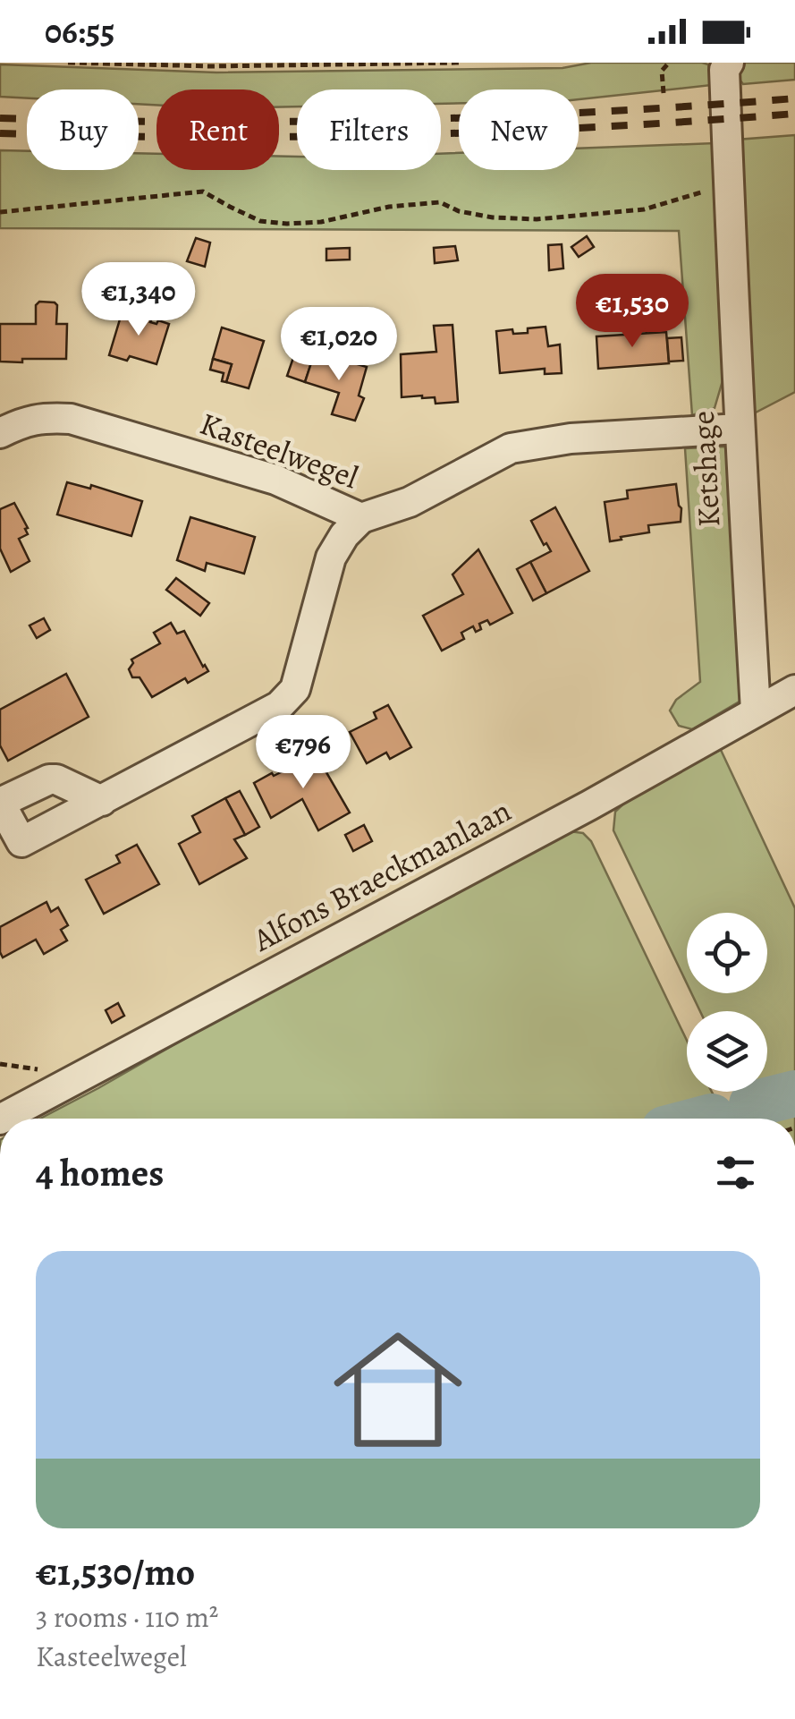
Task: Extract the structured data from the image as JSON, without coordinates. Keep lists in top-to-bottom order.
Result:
{
  "streets": {
    "street": ["Kasteelwegel", "Ketshage", "Alfons Braeckmanlaan"]
  },
  "crossings": [
    ["Kasteelwegel", "Ketshage"],
    ["Ketshage", "Alfons Braeckmanlaan"]
  ],
  "page": {
    "status": "06:55",
    "chip": [
      "Buy",
      "Rent",
      "Filters",
      "New"
    ],
    "price": [
      "€1,340",
      "€1,530",
      "€1,020",
      "€796"
    ],
    "heading": "4 homes",
    "list": [
      {
        "name": "€1,530/mo",
        "note": "3 rooms · 110 m² · Kasteelwegel"
      }
    ]
  }
}
